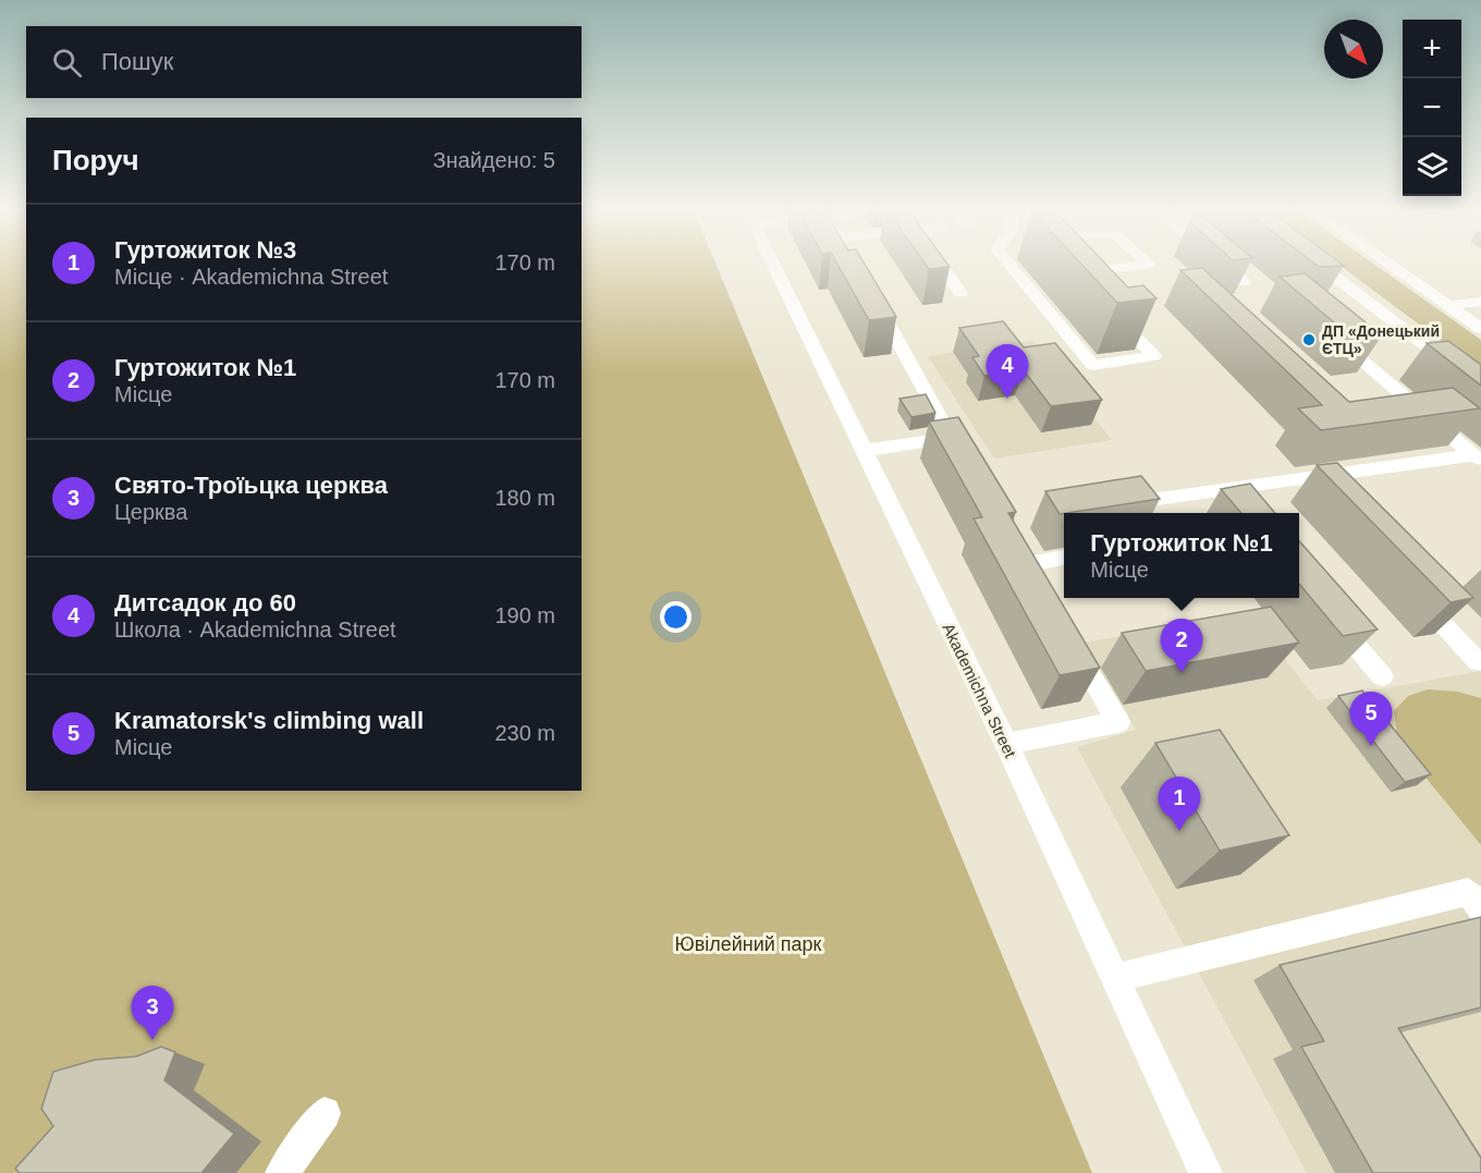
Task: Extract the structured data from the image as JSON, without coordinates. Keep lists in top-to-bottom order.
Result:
{
  "streets": {
    "street": ["Akademichna Street"]
  },
  "parks": ["Ювілейний парк"],
  "places": ["ДП «Донецький ЄТЦ»"],
  "north": "bottom right",
  "page": {
    "map_buttons": ["+", "−"],
    "search": "Пошук",
    "heading": ["Поруч", "Знайдено: 5"],
    "list": [
      {
        "mark": "1",
        "name": "Гуртожиток №3",
        "note": "Місце · Akademichna Street",
        "value": "170 m"
      },
      {
        "mark": "2",
        "name": "Гуртожиток №1",
        "note": "Місце",
        "value": "170 m"
      },
      {
        "mark": "3",
        "name": "Свято-Троїьцка церква",
        "note": "Церква",
        "value": "180 m"
      },
      {
        "mark": "4",
        "name": "Дитсадок до 60",
        "note": "Школа · Akademichna Street",
        "value": "190 m"
      },
      {
        "mark": "5",
        "name": "Kramatorsk's climbing wall",
        "note": "Місце",
        "value": "230 m"
      }
    ],
    "pins": [
      "4",
      "2",
      "5",
      "1",
      "3"
    ],
    "popup": ["Гуртожиток №1", "Місце"]
  }
}
